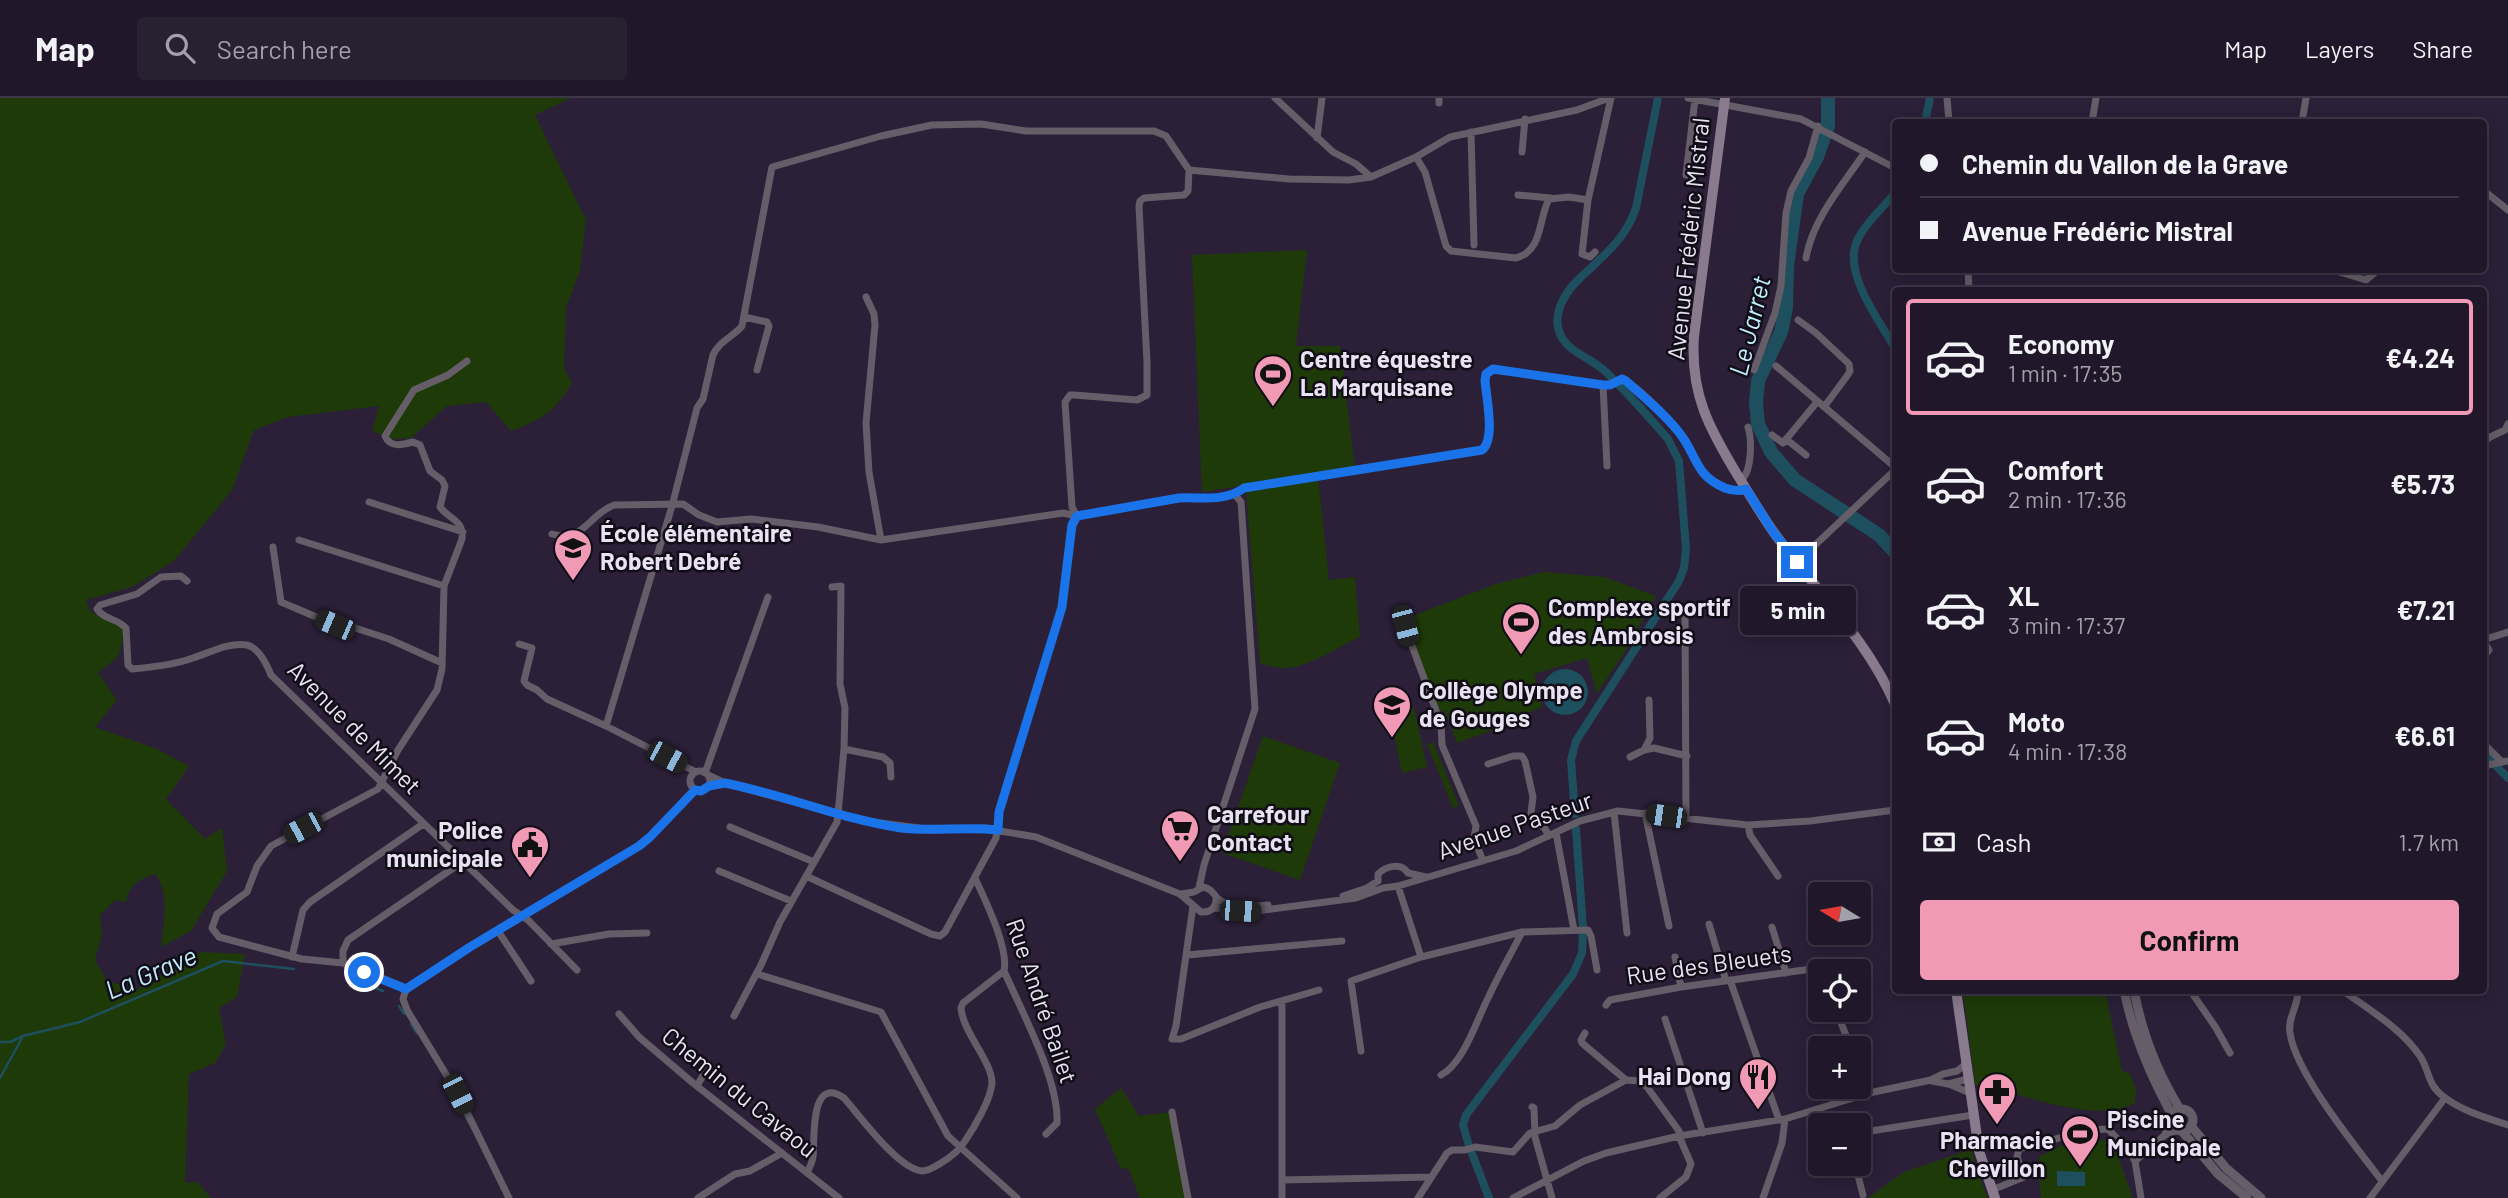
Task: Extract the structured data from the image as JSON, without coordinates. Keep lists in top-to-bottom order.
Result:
{
  "streets": {
    "main road": ["Avenue Frédéric Mistral"],
    "street": [
      "Avenue de Mimet",
      "Avenue Pasteur",
      "Rue des Bleuets",
      "Rue André Bailet",
      "Chemin du Cavaou"
    ]
  },
  "water": ["Le Jarret", "La Grave"],
  "places": {
    "sports": ["Centre équestre La Marquisane", "Complexe sportif des Ambrosis", "Piscine Municipale"],
    "school or university": ["École élémentaire Robert Debré", "Collège Olympe de Gouges"],
    "supermarket": ["Carrefour Contact"],
    "public building": ["Police municipale"],
    "restaurant": ["Hai Dong"],
    "pharmacy": ["Pharmacie Chevillon"]
  },
  "north": "left",
  "page": {
    "header": "Map",
    "search": "Search here",
    "nav": ["Map", "Layers", "Share"],
    "banner": ["Chemin du Vallon de la Grave", "Avenue Frédéric Mistral"],
    "list": [
      {
        "name": "Economy",
        "note": "1 min · 17:35",
        "value": "€4.24"
      },
      {
        "name": "Comfort",
        "note": "2 min · 17:36",
        "value": "€5.73"
      },
      {
        "name": "XL",
        "note": "3 min · 17:37",
        "value": "€7.21"
      },
      {
        "name": "Moto",
        "note": "4 min · 17:38",
        "value": "€6.61"
      }
    ],
    "bubble": "5 min",
    "pay": ["Cash", "1.7 km"],
    "map_buttons": ["+", "−"],
    "buttons": "Confirm"
  }
}
